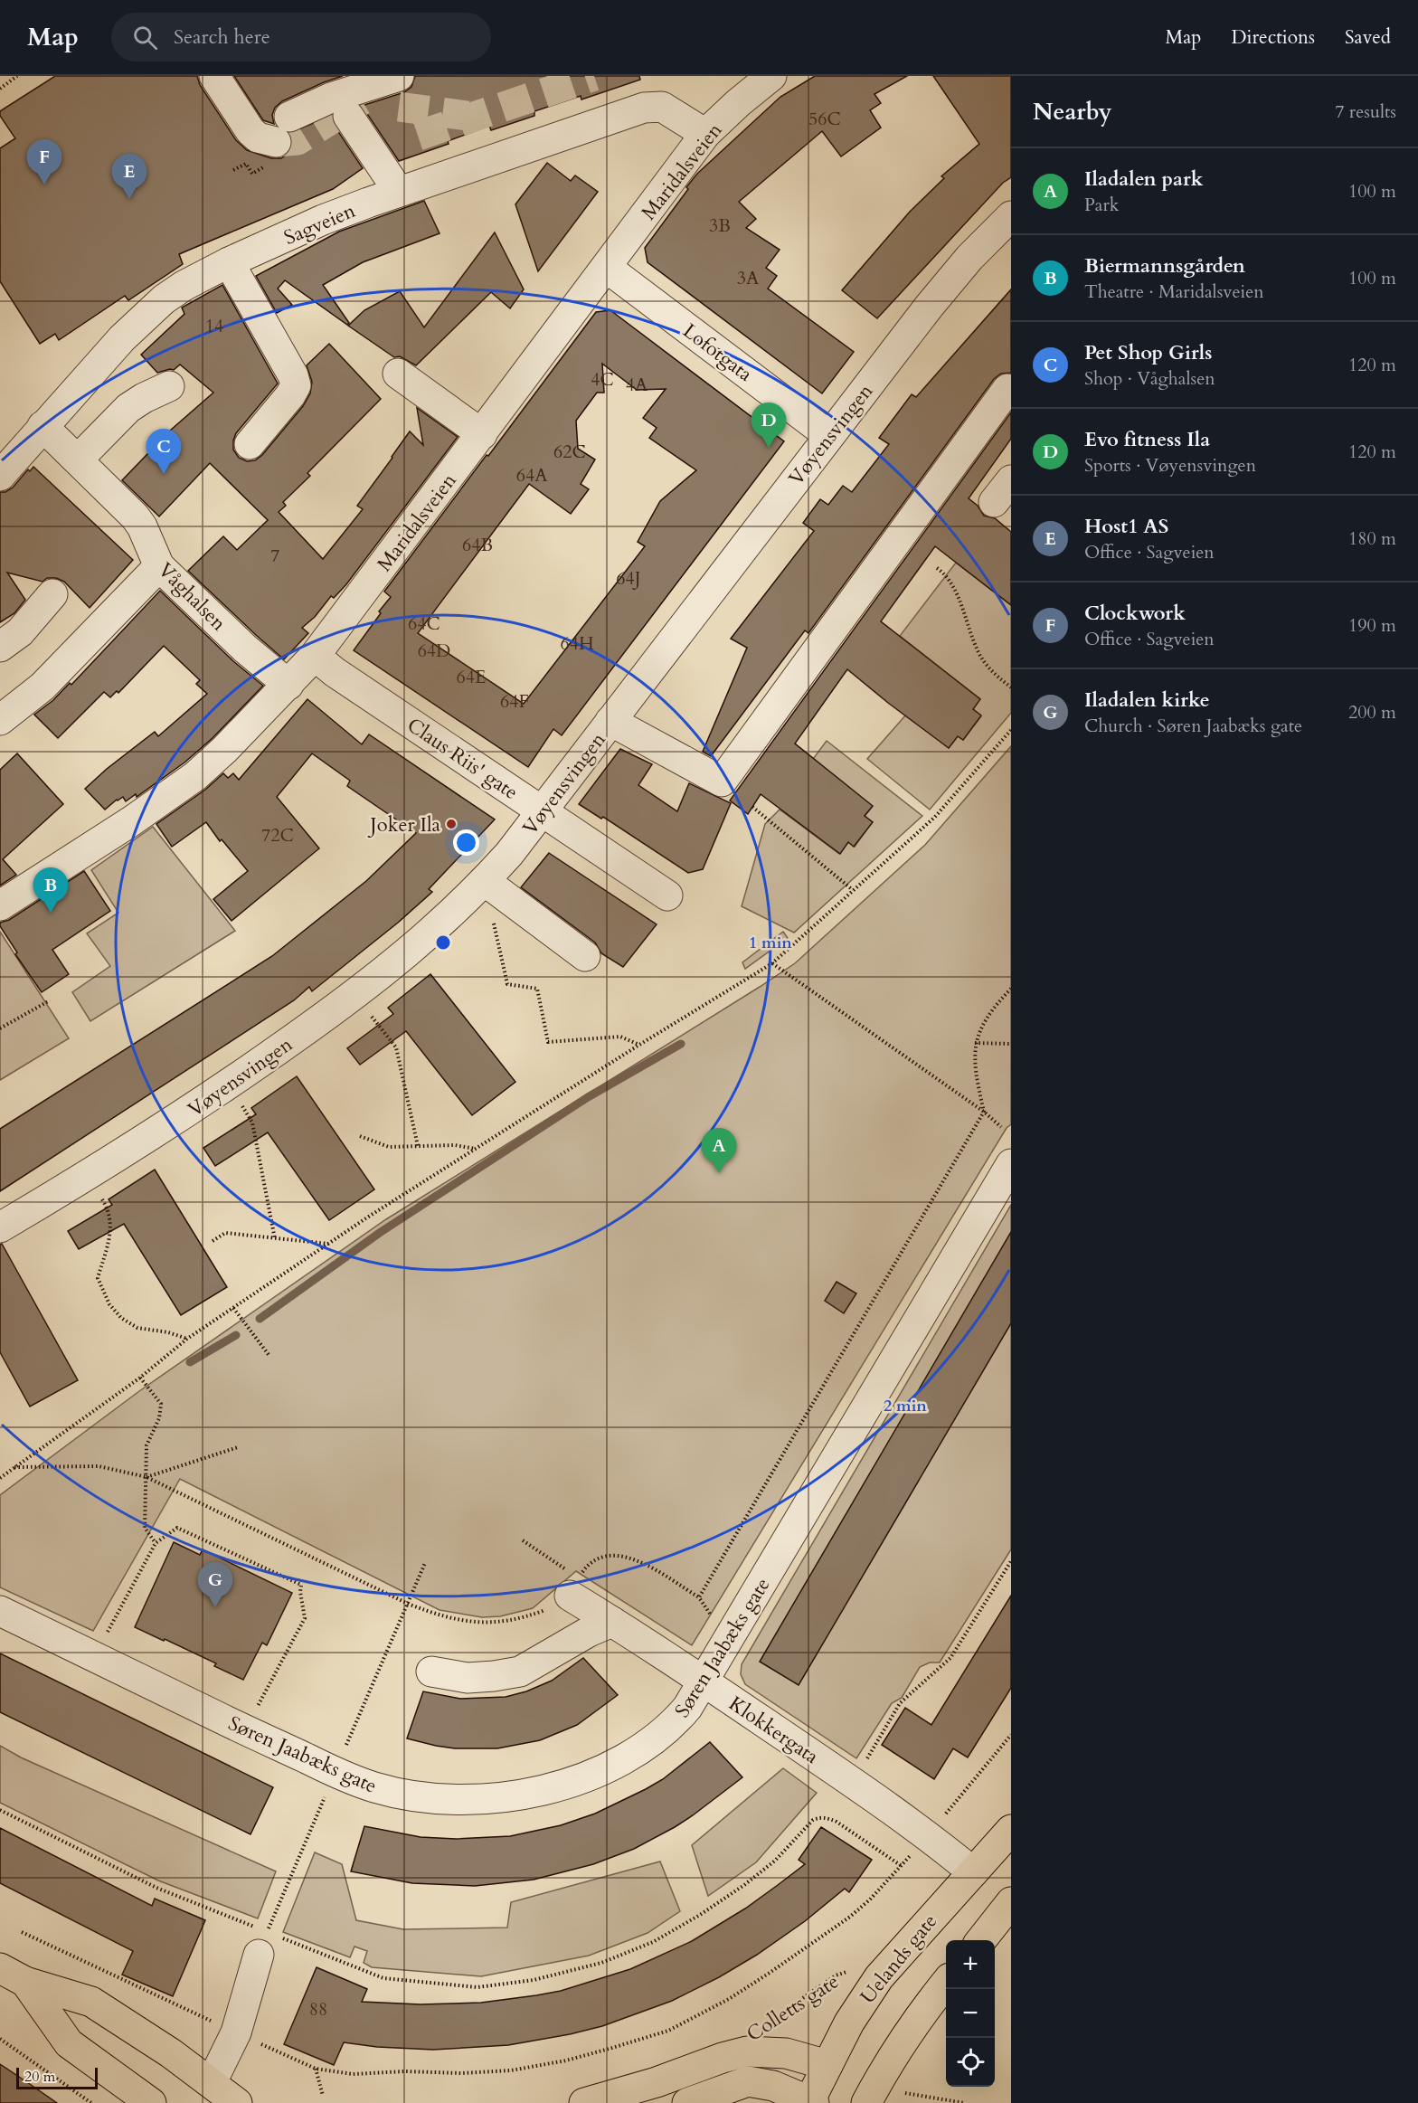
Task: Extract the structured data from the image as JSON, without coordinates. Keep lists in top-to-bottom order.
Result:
{
  "streets": {
    "main road": ["Uelands gate", "Colletts gate"],
    "street": [
      "Maridalsveien",
      "Sagveien",
      "Lofotgata",
      "Vøyensvingen",
      "Våghalsen",
      "Claus Riis' gate",
      "Søren Jaabæks gate",
      "Klokkergata"
    ]
  },
  "crossings": [
    ["Maridalsveien", "Sagveien"],
    ["Maridalsveien", "Lofotgata"],
    ["Maridalsveien", "Våghalsen"],
    ["Maridalsveien", "Claus Riis' gate"],
    ["Sagveien", "Våghalsen"],
    ["Lofotgata", "Vøyensvingen"],
    ["Vøyensvingen", "Claus Riis' gate"],
    ["Søren Jaabæks gate", "Klokkergata"],
    ["Klokkergata", "Uelands gate"],
    ["Uelands gate", "Colletts gate"]
  ],
  "places": ["Joker Ila"],
  "house_numbers": [
    "56C",
    "3B",
    "3A",
    "14",
    "4C",
    "4A",
    "62C",
    "64A",
    "64B",
    "7",
    "64J",
    "64C",
    "64H",
    "64D",
    "64E",
    "64F",
    "72C",
    "88"
  ],
  "scale_bar": "20 m",
  "page": {
    "header": "Map",
    "search": "Search here",
    "nav": ["Map", "Directions", "Saved"],
    "heading": ["Nearby", "7 results"],
    "pins": [
      "F",
      "E",
      "D",
      "C",
      "B",
      "A",
      "G"
    ],
    "list": [
      {
        "mark": "A",
        "name": "Iladalen park",
        "note": "Park",
        "value": "100 m"
      },
      {
        "mark": "B",
        "name": "Biermannsgården",
        "note": "Theatre · Maridalsveien",
        "value": "100 m"
      },
      {
        "mark": "C",
        "name": "Pet Shop Girls",
        "note": "Shop · Våghalsen",
        "value": "120 m"
      },
      {
        "mark": "D",
        "name": "Evo fitness Ila",
        "note": "Sports · Vøyensvingen",
        "value": "120 m"
      },
      {
        "mark": "E",
        "name": "Host1 AS",
        "note": "Office · Sagveien",
        "value": "180 m"
      },
      {
        "mark": "F",
        "name": "Clockwork",
        "note": "Office · Sagveien",
        "value": "190 m"
      },
      {
        "mark": "G",
        "name": "Iladalen kirke",
        "note": "Church · Søren Jaabæks gate",
        "value": "200 m"
      }
    ],
    "map_buttons": ["+", "−"],
    "scale": "20 m"
  },
  "rings": ["1 min", "2 min"]
}
